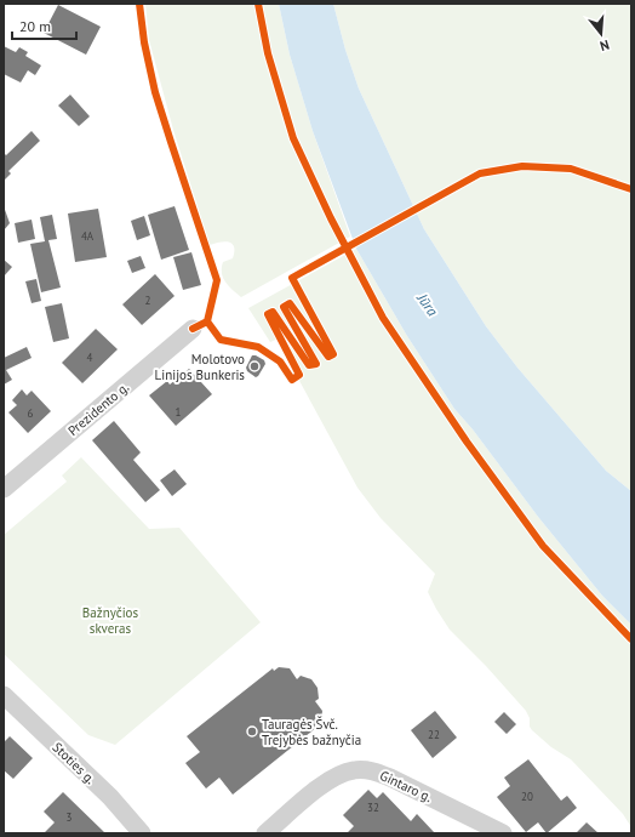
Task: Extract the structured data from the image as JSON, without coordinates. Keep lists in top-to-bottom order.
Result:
{
  "streets": {
    "street": ["Prezidento g.", "Stoties g.", "Gintaro g."]
  },
  "water": ["Jūra"],
  "parks": ["Bažnyčios skveras"],
  "places": ["Molotovo Linijos Bunkeris", "Tauragės Švč. Trejybės bažnyčia"],
  "house_numbers": [
    "4A",
    "2",
    "4",
    "1",
    "6",
    "22",
    "20",
    "32",
    "3"
  ],
  "scale_bar": "20 m",
  "north": "bottom"
}
